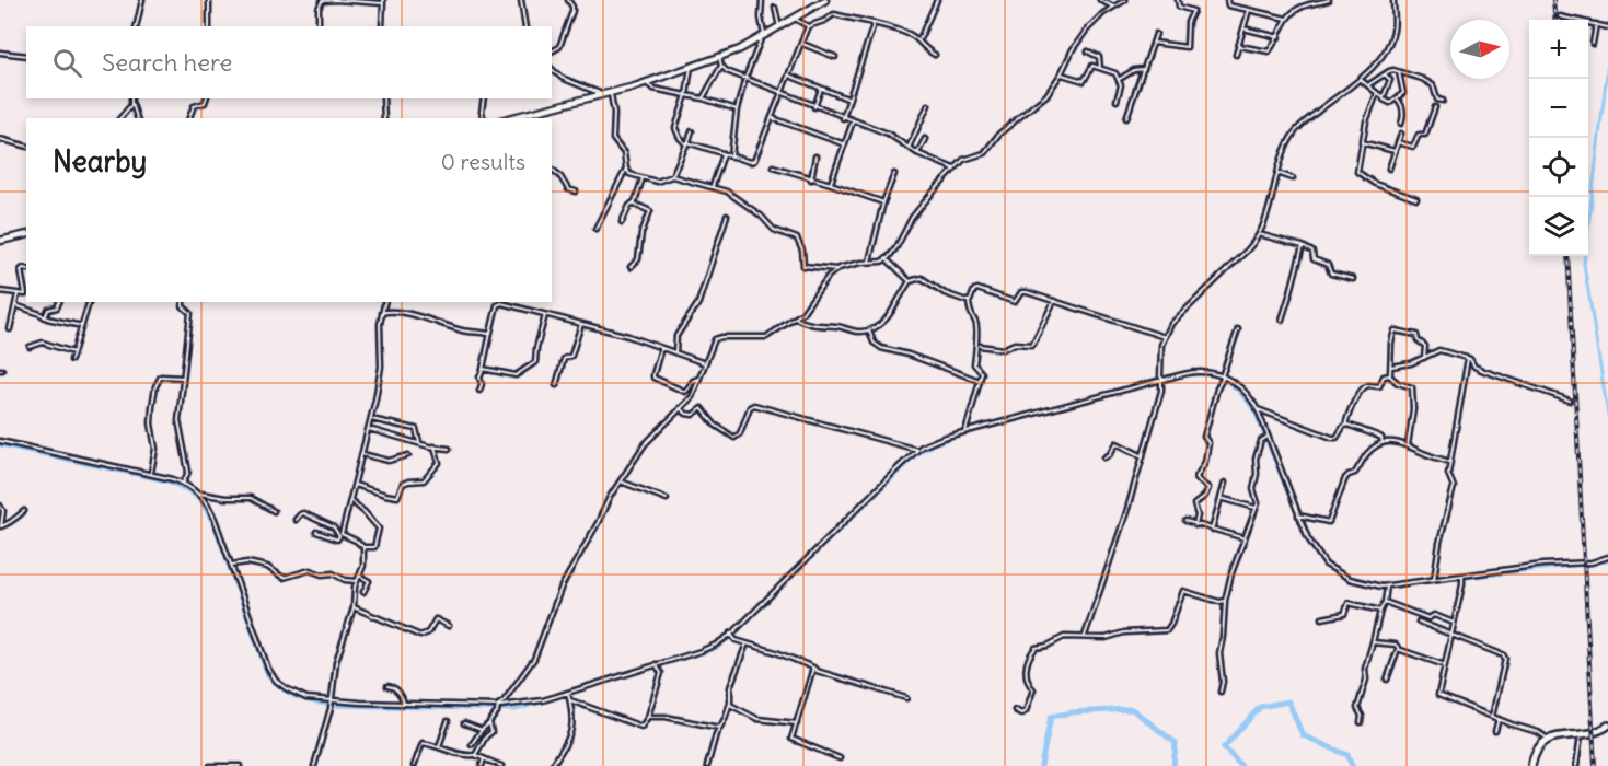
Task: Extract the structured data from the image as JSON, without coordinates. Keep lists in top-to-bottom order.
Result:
{
  "north": "right",
  "page": {
    "map_buttons": ["+", "−"],
    "search": "Search here",
    "heading": ["Nearby", "0 results"]
  }
}
